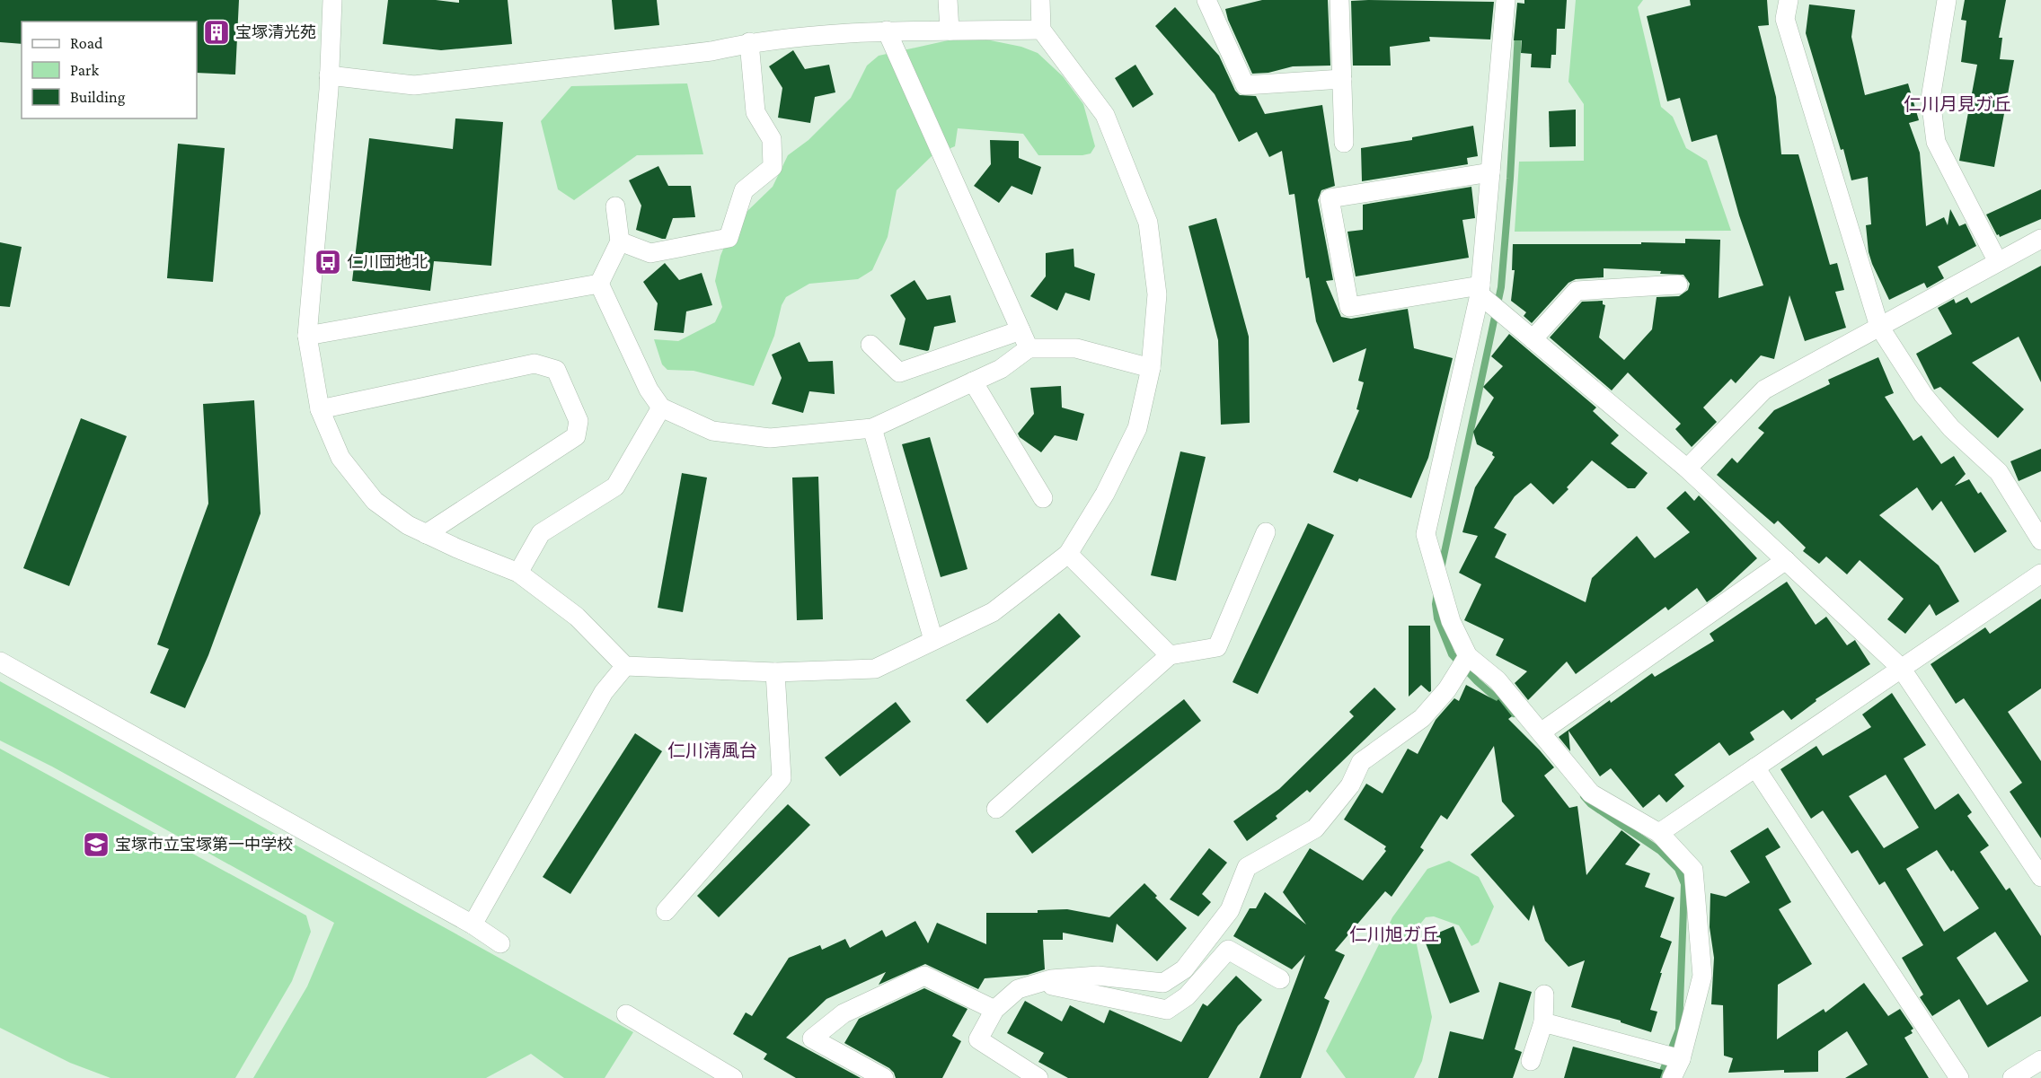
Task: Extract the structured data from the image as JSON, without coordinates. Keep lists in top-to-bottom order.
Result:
{
  "districts": ["仁川月見ガ丘", "仁川清風台", "仁川旭ガ丘"],
  "places": {
    "building": ["宝塚清光苑"],
    "bus stop": ["仁川団地北"],
    "school or university": ["宝塚市立宝塚第一中学校"]
  },
  "legend": ["Road", "Park", "Building"]
}
